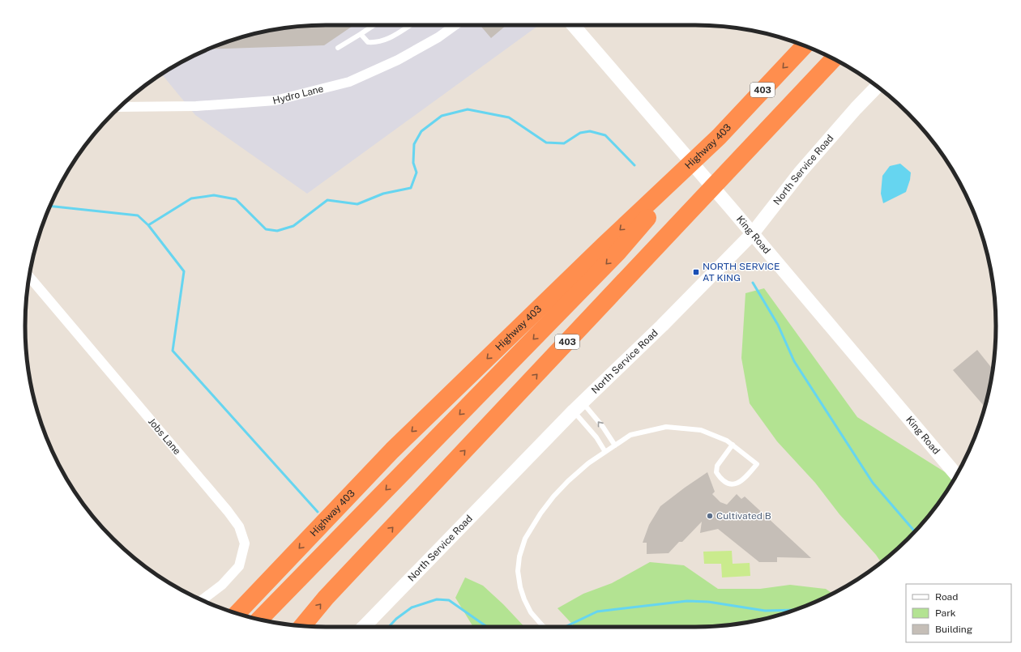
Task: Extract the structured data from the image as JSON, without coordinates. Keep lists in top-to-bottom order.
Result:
{
  "streets": {
    "highway": ["403", "Highway 403"],
    "street": [
      "Hydro Lane",
      "North Service Road",
      "King Road",
      "Jobs Lane"
    ]
  },
  "crossings": [
    ["North Service Road", "King Road"]
  ],
  "places": {
    "transit": ["NORTH SERVICE AT KING"],
    "other": ["Cultivated B"]
  },
  "legend": ["Road", "Park", "Building"]
}
